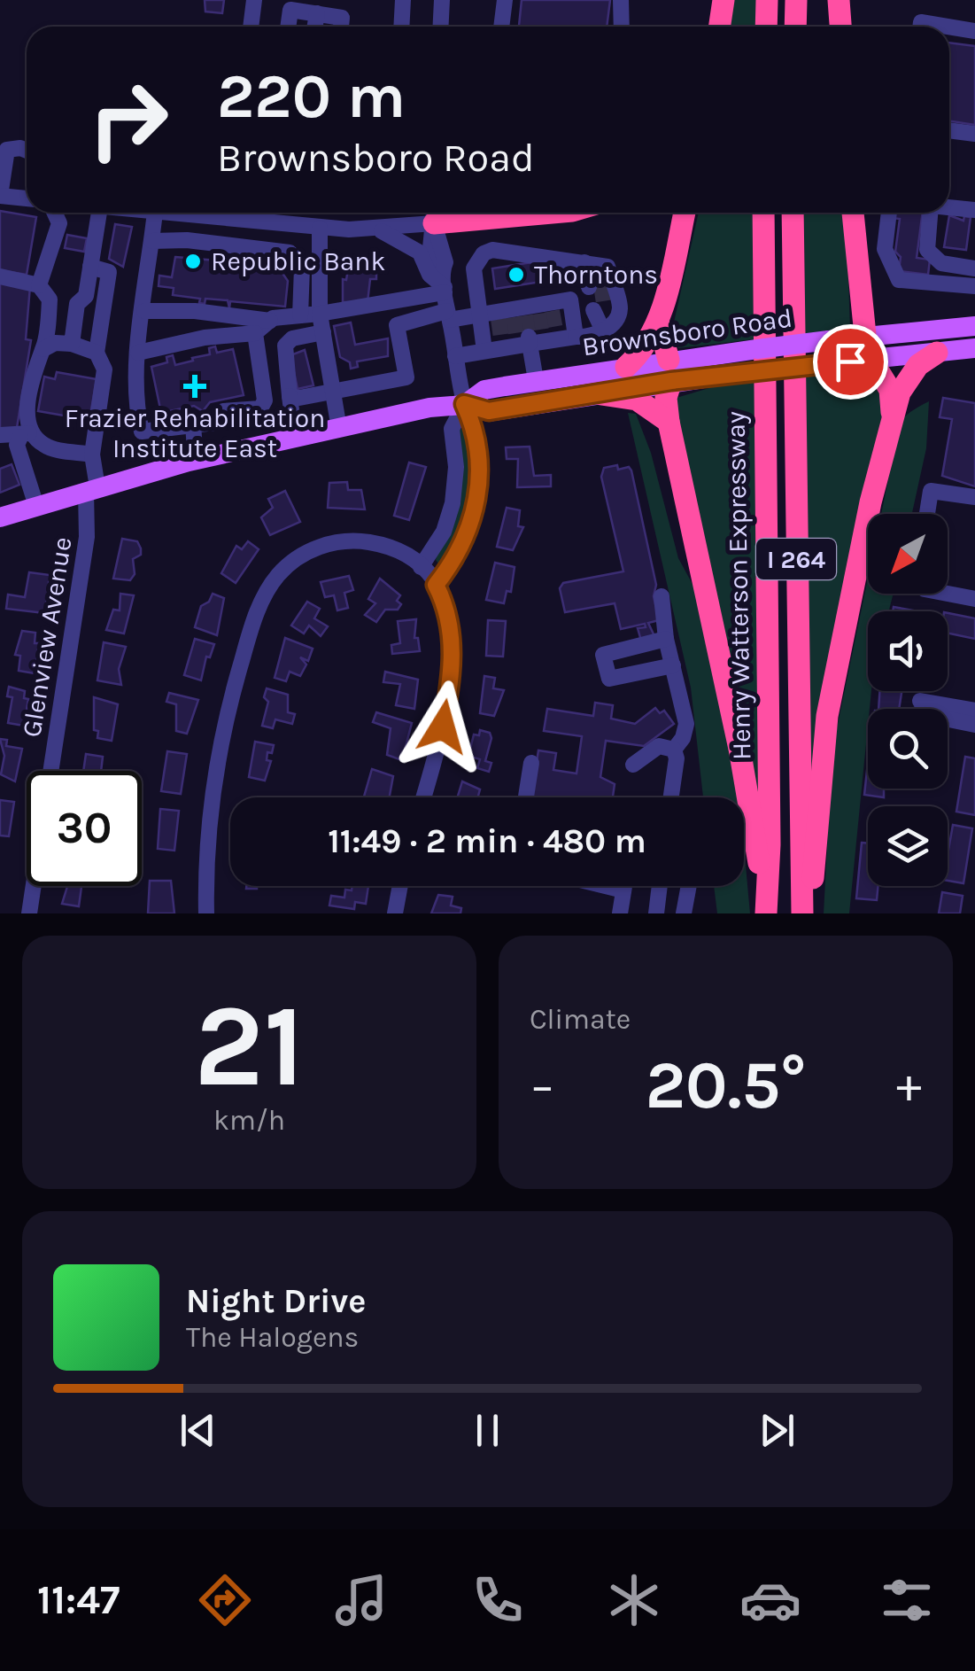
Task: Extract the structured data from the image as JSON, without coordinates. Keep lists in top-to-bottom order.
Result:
{
  "streets": {
    "highway": ["I 264", "Henry Watterson Expressway"],
    "main road": ["Brownsboro Road"],
    "street": ["Glenview Avenue"]
  },
  "places": {
    "other": ["Republic Bank", "Thorntons"],
    "health": ["Frazier Rehabilitation Institute East"]
  },
  "north": "bottom left",
  "page": {
    "turn": ["220 m", "Brownsboro Road"],
    "limit": "30",
    "trip": "11:49 · 2 min · 480 m",
    "tile": [
      ["21", "km/h"],
      "Climate"
    ],
    "heat": ["−", "20.5°", "+"],
    "song": ["Night Drive", "The Halogens"],
    "tabs": "11:47"
  }
}
